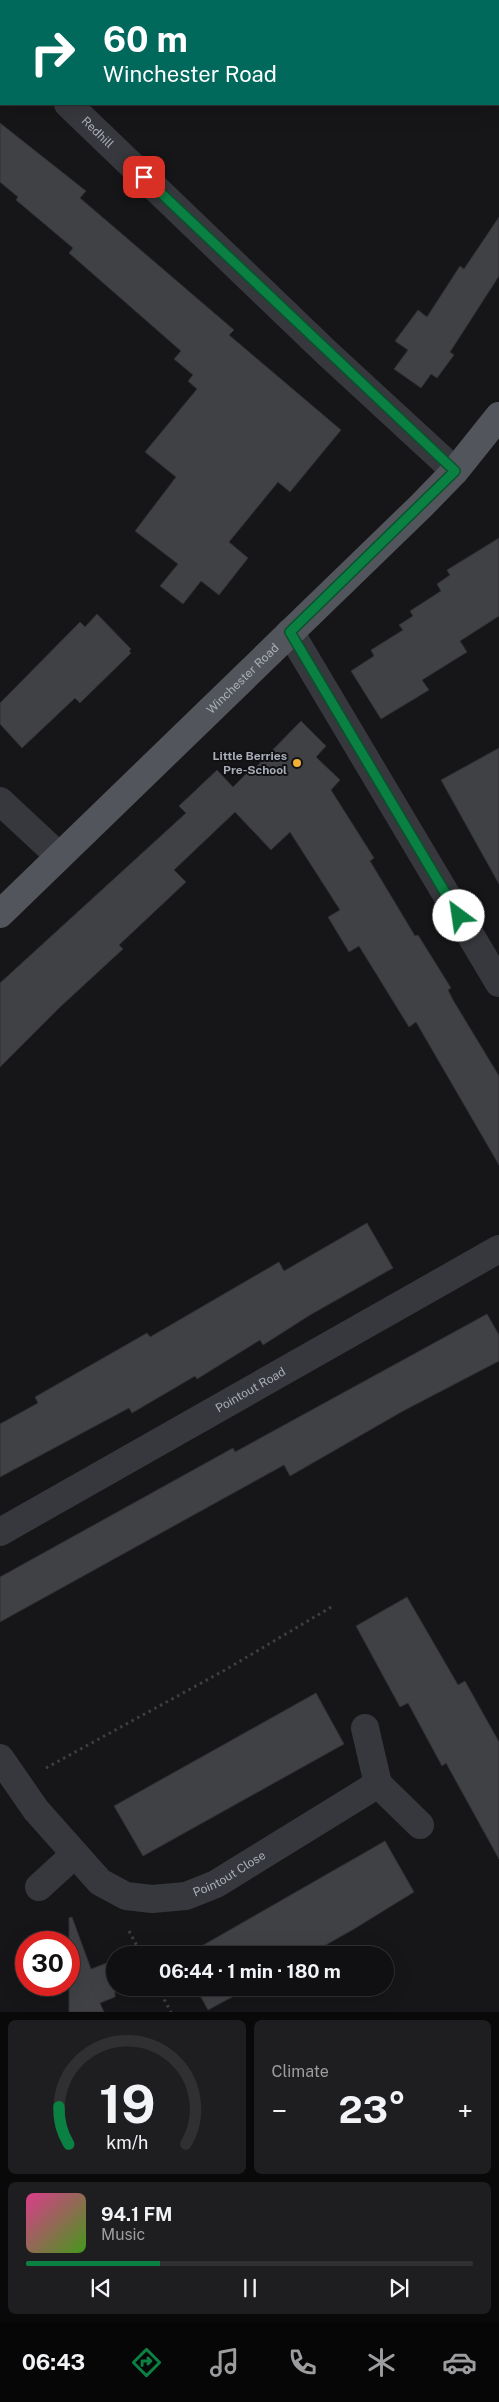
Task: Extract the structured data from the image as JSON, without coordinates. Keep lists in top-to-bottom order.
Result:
{
  "streets": {
    "main road": ["Winchester Road"],
    "street": ["Redhill", "Pointout Road", "Pointout Close"]
  },
  "crossings": [
    ["Redhill", "Winchester Road"]
  ],
  "places": ["Little Berries Pre-School"],
  "page": {
    "turn": ["60 m", "Winchester Road"],
    "limit": "30",
    "trip": "06:44 · 1 min · 180 m",
    "tile": "Climate",
    "heat": ["−", "23°", "+"],
    "song": ["94.1 FM", "Music"],
    "tabs": "06:43",
    "gauge": ["19", "km/h"]
  }
}
